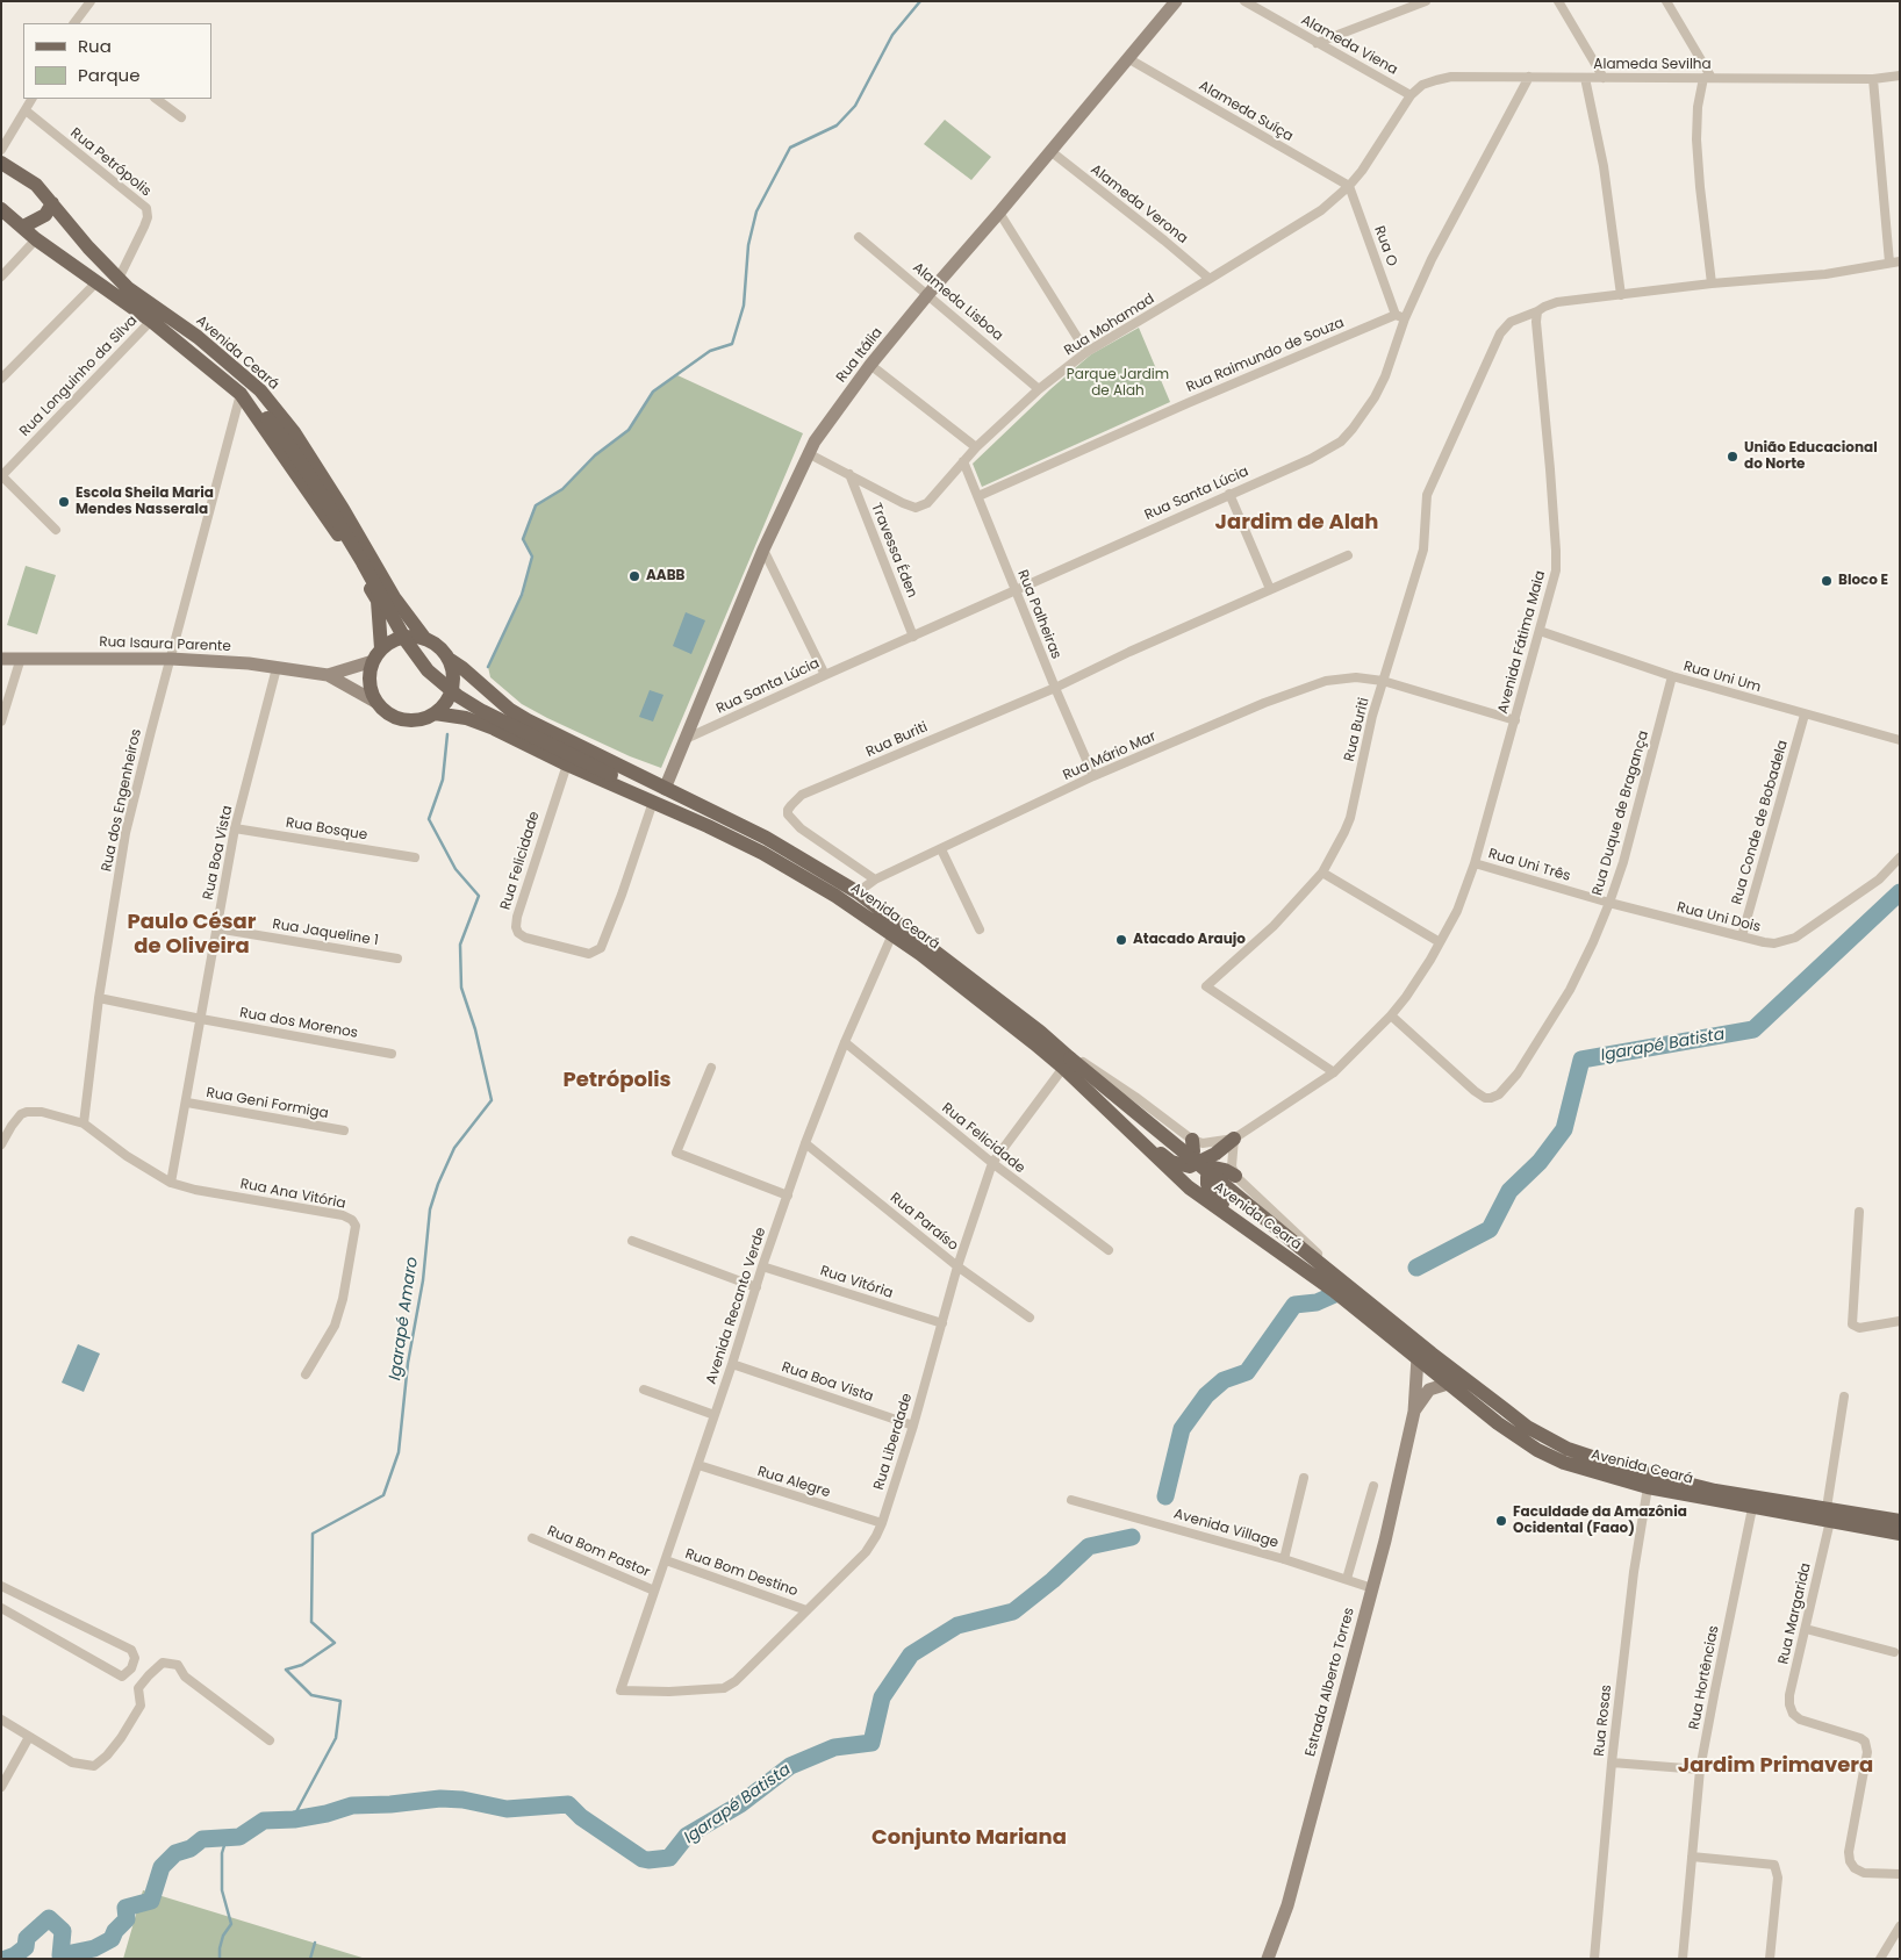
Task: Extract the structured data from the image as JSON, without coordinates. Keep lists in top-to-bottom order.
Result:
{
  "streets": {
    "main road": ["Avenida Ceará"],
    "street": [
      "Alameda Viena",
      "Alameda Sevilha",
      "Alameda Suíça",
      "Rua Petrópolis",
      "Alameda Verona",
      "Rua O",
      "Alameda Lisboa",
      "Rua Mohamad",
      "Rua Itália",
      "Rua Raimundo de Souza",
      "Rua Longuinho da Silva",
      "Rua Santa Lúcia",
      "Travessa Éden",
      "Rua Palheiras",
      "Avenida Fátima Maia",
      "Rua Isaura Parente",
      "Rua Uni Um",
      "Rua Buriti",
      "Rua Mário Mar",
      "Rua dos Engenheiros",
      "Rua Duque de Bragança",
      "Rua Conde de Bobadela",
      "Rua Bosque",
      "Rua Boa Vista",
      "Rua Felicidade",
      "Rua Uni Três",
      "Rua Uni Dois",
      "Rua Jaqueline 1",
      "Rua dos Morenos",
      "Rua Geni Formiga",
      "Rua Ana Vitória",
      "Rua Paraíso",
      "Rua Vitória",
      "Avenida Recanto Verde",
      "Rua Liberdade",
      "Rua Alegre",
      "Avenida Village",
      "Rua Bom Pastor",
      "Rua Bom Destino",
      "Rua Margarida",
      "Rua Hortências",
      "Estrada Alberto Torres",
      "Rua Rosas"
    ]
  },
  "crossings": [
    ["Alameda Viena", "Alameda Sevilha"],
    ["Alameda Viena", "Rua Mohamad"],
    ["Alameda Sevilha", "Rua Mohamad"],
    ["Alameda Sevilha", "Rua Santa Lúcia"],
    ["Alameda Suíça", "Rua O"],
    ["Alameda Suíça", "Rua Mohamad"],
    ["Alameda Suíça", "Rua Itália"],
    ["Rua Petrópolis", "Avenida Ceará"],
    ["Alameda Verona", "Rua Mohamad"],
    ["Alameda Verona", "Rua Itália"],
    ["Rua O", "Rua Mohamad"],
    ["Rua O", "Rua Raimundo de Souza"],
    ["Rua O", "Rua Santa Lúcia"],
    ["Alameda Lisboa", "Rua Mohamad"],
    ["Alameda Lisboa", "Rua Itália"],
    ["Rua Mohamad", "Rua Itália"],
    ["Rua Mohamad", "Travessa Éden"],
    ["Rua Mohamad", "Rua Palheiras"],
    ["Avenida Ceará", "Rua Itália"],
    ["Avenida Ceará", "Rua Longuinho da Silva"],
    ["Avenida Ceará", "Avenida Fátima Maia"],
    ["Avenida Ceará", "Rua Isaura Parente"],
    ["Avenida Ceará", "Rua Mário Mar"],
    ["Avenida Ceará", "Rua dos Engenheiros"],
    ["Avenida Ceará", "Rua Felicidade"],
    ["Avenida Ceará", "Avenida Recanto Verde"],
    ["Avenida Ceará", "Rua Liberdade"],
    ["Avenida Ceará", "Rua Margarida"],
    ["Avenida Ceará", "Rua Hortências"],
    ["Avenida Ceará", "Estrada Alberto Torres"],
    ["Avenida Ceará", "Rua Rosas"],
    ["Rua Itália", "Rua Santa Lúcia"],
    ["Rua Raimundo de Souza", "Rua Santa Lúcia"],
    ["Rua Raimundo de Souza", "Rua Palheiras"],
    ["Rua Santa Lúcia", "Travessa Éden"],
    ["Rua Santa Lúcia", "Rua Palheiras"],
    ["Rua Palheiras", "Rua Buriti"],
    ["Rua Palheiras", "Rua Mário Mar"],
    ["Avenida Fátima Maia", "Rua Uni Um"],
    ["Avenida Fátima Maia", "Rua Buriti"],
    ["Avenida Fátima Maia", "Rua Duque de Bragança"],
    ["Avenida Fátima Maia", "Rua Uni Três"],
    ["Rua Isaura Parente", "Rua dos Engenheiros"],
    ["Rua Isaura Parente", "Rua Boa Vista"],
    ["Rua Uni Um", "Rua Duque de Bragança"],
    ["Rua Uni Um", "Rua Conde de Bobadela"],
    ["Rua Buriti", "Rua Mário Mar"],
    ["Rua dos Engenheiros", "Rua dos Morenos"],
    ["Rua dos Engenheiros", "Rua Ana Vitória"],
    ["Rua Duque de Bragança", "Rua Uni Três"],
    ["Rua Duque de Bragança", "Rua Uni Dois"],
    ["Rua Conde de Bobadela", "Rua Uni Dois"],
    ["Rua Bosque", "Rua Boa Vista"],
    ["Rua Boa Vista", "Rua Jaqueline 1"],
    ["Rua Boa Vista", "Rua dos Morenos"],
    ["Rua Boa Vista", "Rua Geni Formiga"],
    ["Rua Boa Vista", "Rua Ana Vitória"],
    ["Rua Boa Vista", "Avenida Recanto Verde"],
    ["Rua Boa Vista", "Rua Liberdade"],
    ["Rua Felicidade", "Avenida Recanto Verde"],
    ["Rua Felicidade", "Rua Liberdade"],
    ["Rua Uni Três", "Rua Uni Dois"],
    ["Rua Paraíso", "Avenida Recanto Verde"],
    ["Rua Paraíso", "Rua Liberdade"],
    ["Rua Vitória", "Avenida Recanto Verde"],
    ["Rua Vitória", "Rua Liberdade"],
    ["Avenida Recanto Verde", "Rua Liberdade"],
    ["Avenida Recanto Verde", "Rua Alegre"],
    ["Avenida Recanto Verde", "Rua Bom Pastor"],
    ["Avenida Recanto Verde", "Rua Bom Destino"],
    ["Rua Liberdade", "Rua Alegre"],
    ["Rua Liberdade", "Rua Bom Destino"],
    ["Avenida Village", "Estrada Alberto Torres"]
  ],
  "districts": [
    "Jardim de Alah",
    "Paulo César de Oliveira",
    "Petrópolis",
    "Jardim Primavera",
    "Conjunto Mariana"
  ],
  "water": ["Igarapé Batista", "Igarapé Amaro"],
  "parks": ["Parque Jardim de Alah"],
  "places": [
    "União Educacional do Norte",
    "Escola Sheila Maria Mendes Nasserala",
    "AABB",
    "Bloco E",
    "Atacado Araujo",
    "Faculdade da Amazônia Ocidental (Faao)"
  ],
  "legend": ["Rua", "Parque"]
}
